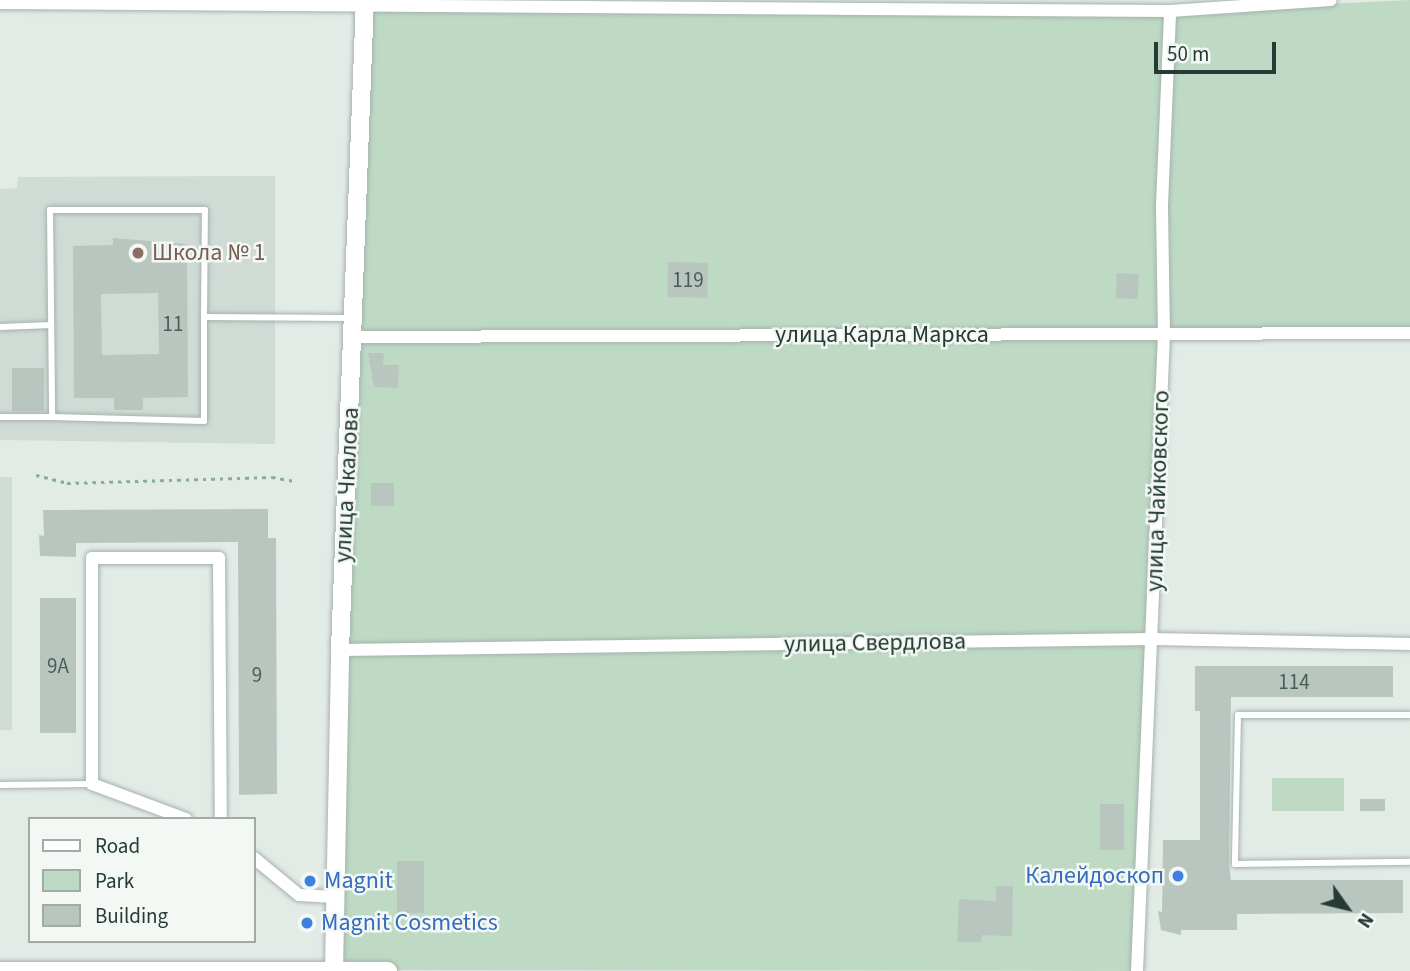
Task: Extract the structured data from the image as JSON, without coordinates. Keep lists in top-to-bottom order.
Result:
{
  "streets": {
    "street": [
      "улица Карла Маркса",
      "улица Чкалова",
      "улица Чайковского",
      "улица Свердлова"
    ]
  },
  "crossings": [
    ["улица Карла Маркса", "улица Чкалова"],
    ["улица Карла Маркса", "улица Чайковского"],
    ["улица Чкалова", "улица Свердлова"],
    ["улица Чайковского", "улица Свердлова"]
  ],
  "places": [
    "Школа № 1",
    "Калейдоскоп",
    "Magnit",
    "Magnit Cosmetics"
  ],
  "house_numbers": [
    "119",
    "11",
    "9А",
    "9",
    "114"
  ],
  "legend": ["Road", "Park", "Building"],
  "scale_bar": "50 m",
  "north": "bottom right"
}
